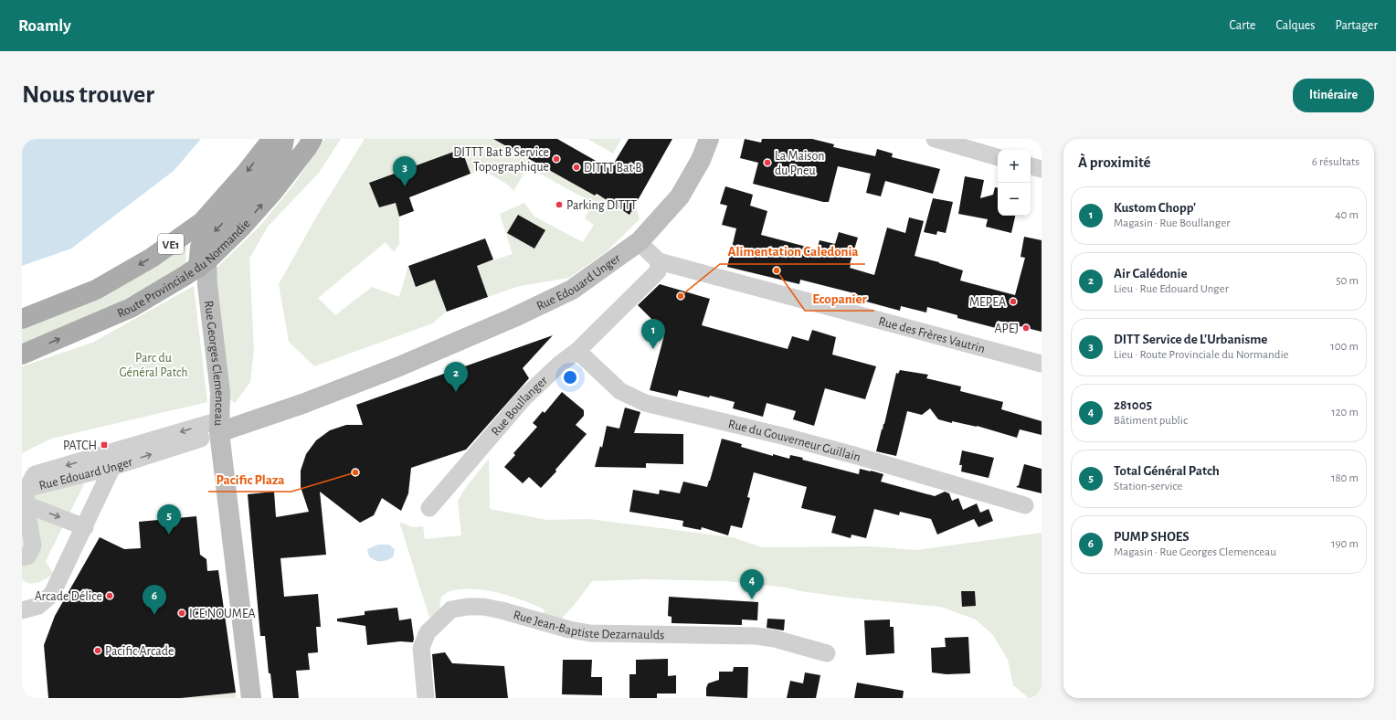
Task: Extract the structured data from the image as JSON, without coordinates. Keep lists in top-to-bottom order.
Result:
{
  "streets": {
    "main road": ["VE1", "Route Provinciale du Normandie"],
    "street": [
      "Rue Edouard Unger",
      "Rue des Frères Vautrin",
      "Rue Georges Clemenceau",
      "Rue Boullanger",
      "Rue du Gouverneur Guillain",
      "Rue Jean-Baptiste Dezarnaulds"
    ]
  },
  "crossings": [
    ["Route Provinciale du Normandie", "Rue Georges Clemenceau"],
    ["Rue Edouard Unger", "Rue des Frères Vautrin"],
    ["Rue Edouard Unger", "Rue Georges Clemenceau"],
    ["Rue des Frères Vautrin", "Rue Boullanger"],
    ["Rue Boullanger", "Rue du Gouverneur Guillain"]
  ],
  "parks": ["Parc du Général Patch"],
  "places": {
    "other": [
      "DITTT Bat B Service Topographique",
      "La Maison du Pneu",
      "DITTT Bat B",
      "Parking DITTT",
      "Ecopanier",
      "Alimentation Caledonia",
      "MEPEA",
      "APEJ",
      "Pacific Plaza",
      "Arcade Délice",
      "ICE NOUMEA",
      "Pacific Arcade"
    ],
    "transit": ["PATCH"]
  },
  "page": {
    "header": "Roamly",
    "nav": ["Carte", "Calques", "Partager"],
    "buttons": "Itinéraire",
    "title": "Nous trouver",
    "heading": ["À proximité", "6 résultats"],
    "map_buttons": ["+", "−"],
    "pins": [
      "3",
      "1",
      "2",
      "5",
      "4",
      "6"
    ],
    "list": [
      {
        "mark": "1",
        "name": "Kustom Chopp'",
        "note": "Magasin · Rue Boullanger",
        "value": "40 m"
      },
      {
        "mark": "2",
        "name": "Air Calédonie",
        "note": "Lieu · Rue Edouard Unger",
        "value": "50 m"
      },
      {
        "mark": "3",
        "name": "DITT Service de L'Urbanisme",
        "note": "Lieu · Route Provinciale du Normandie",
        "value": "100 m"
      },
      {
        "mark": "4",
        "name": "281005",
        "note": "Bâtiment public",
        "value": "120 m"
      },
      {
        "mark": "5",
        "name": "Total Général Patch",
        "note": "Station-service",
        "value": "180 m"
      },
      {
        "mark": "6",
        "name": "PUMP SHOES",
        "note": "Magasin · Rue Georges Clemenceau",
        "value": "190 m"
      }
    ]
  }
}
